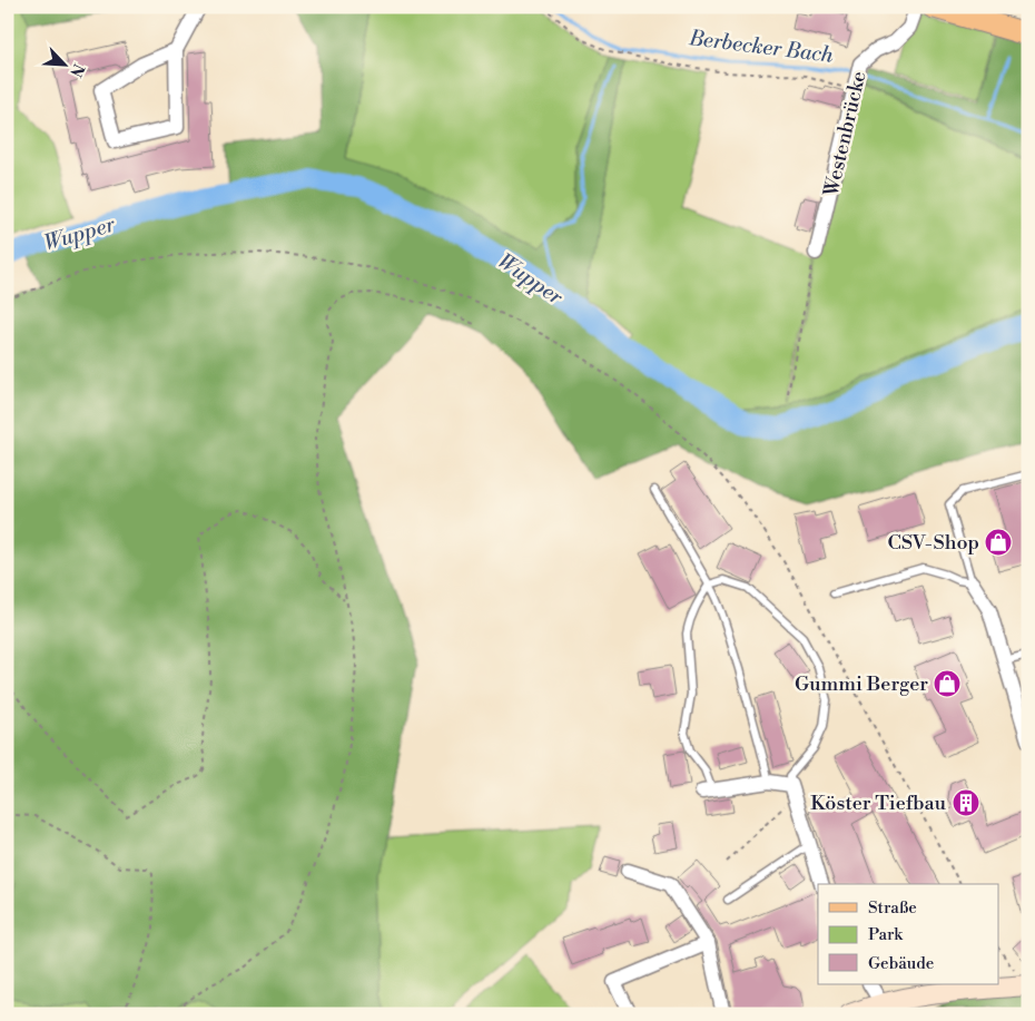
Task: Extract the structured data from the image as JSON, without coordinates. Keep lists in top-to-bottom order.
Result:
{
  "streets": {
    "street": ["Westenbrücke"]
  },
  "water": ["Berbecker Bach", "Wupper"],
  "places": {
    "shop": ["CSV-Shop", "Gummi Berger"],
    "building": ["Köster Tiefbau"]
  },
  "legend": ["Straße", "Park", "Gebäude"],
  "north": "bottom right"
}
